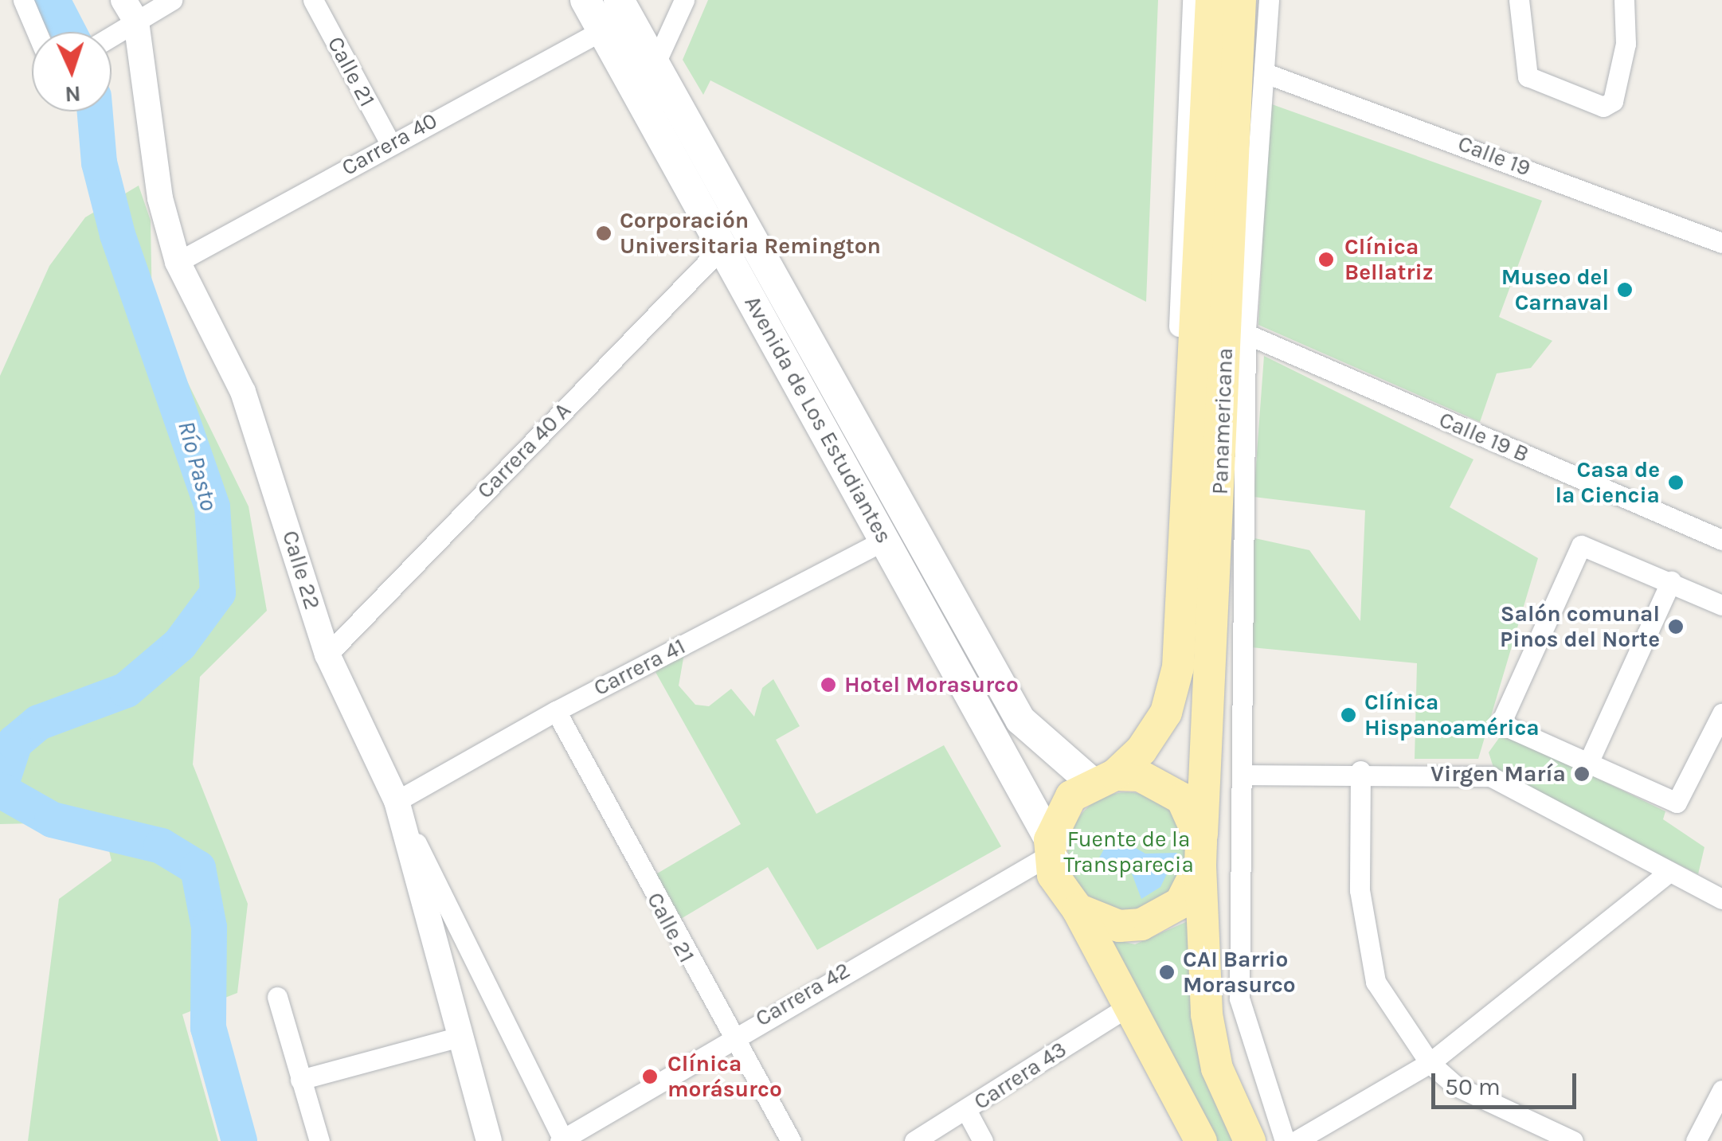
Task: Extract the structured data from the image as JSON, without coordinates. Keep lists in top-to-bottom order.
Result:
{
  "streets": {
    "main road": ["Avenida de Los Estudiantes", "Panamericana"],
    "street": [
      "Calle 21",
      "Carrera 40",
      "Calle 19",
      "Calle 19 B",
      "Carrera 40 A",
      "Calle 22",
      "Carrera 41",
      "Carrera 42",
      "Carrera 43"
    ]
  },
  "crossings": [
    ["Calle 21", "Carrera 40"],
    ["Calle 21", "Carrera 41"],
    ["Calle 21", "Carrera 42"],
    ["Carrera 40", "Avenida de Los Estudiantes"],
    ["Carrera 40", "Calle 22"],
    ["Avenida de Los Estudiantes", "Panamericana"],
    ["Avenida de Los Estudiantes", "Carrera 40 A"],
    ["Avenida de Los Estudiantes", "Carrera 41"],
    ["Avenida de Los Estudiantes", "Carrera 42"],
    ["Panamericana", "Carrera 42"],
    ["Carrera 40 A", "Calle 22"],
    ["Calle 22", "Carrera 41"]
  ],
  "water": ["Río Pasto"],
  "parks": ["Fuente de la Transparecia"],
  "places": [
    "Corporación Universitaria Remington",
    "Clínica Bellatriz",
    "Museo del Carnaval",
    "Casa de la Ciencia",
    "Salón comunal Pinos del Norte",
    "Hotel Morasurco",
    "Clínica Hispanoamérica",
    "Virgen María",
    "CAI Barrio Morasurco",
    "Clínica morásurco"
  ],
  "scale_bar": "50 m",
  "north": "bottom"
}
